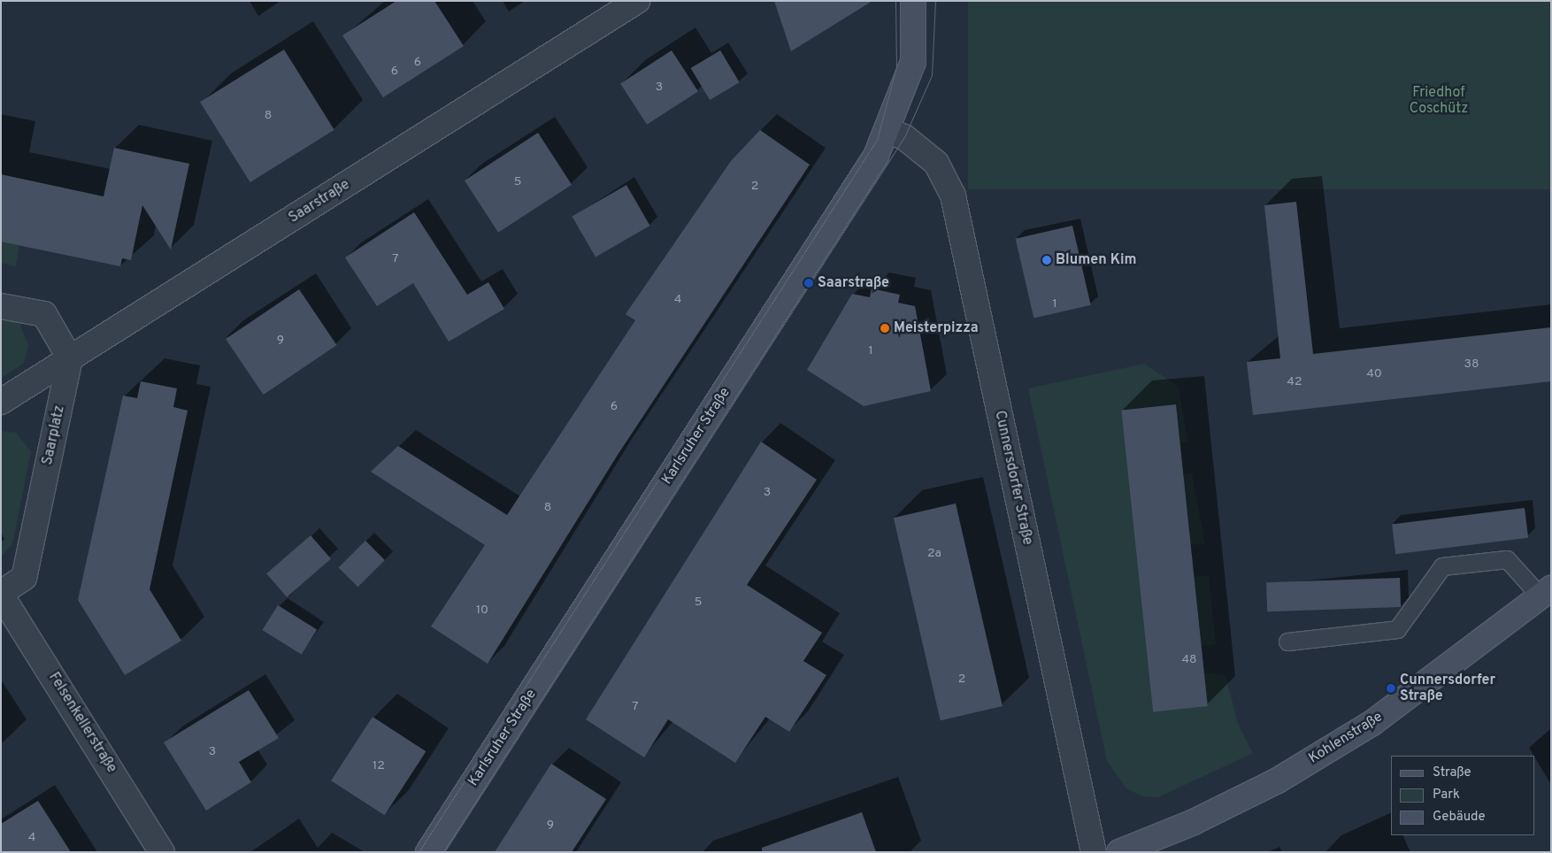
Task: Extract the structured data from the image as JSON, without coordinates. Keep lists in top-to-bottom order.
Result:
{
  "streets": {
    "street": [
      "Saarstraße",
      "Saarplatz",
      "Karlsruher Straße",
      "Cunnersdorfer Straße",
      "Felsenkellerstraße",
      "Kohlenstraße"
    ]
  },
  "crossings": [
    ["Saarstraße", "Saarplatz"],
    ["Saarplatz", "Felsenkellerstraße"],
    ["Karlsruher Straße", "Cunnersdorfer Straße"]
  ],
  "parks": ["Friedhof Coschütz"],
  "places": [
    "Blumen Kim",
    "Saarstraße",
    "Meisterpizza",
    "Cunnersdorfer Straße"
  ],
  "house_numbers": [
    "6",
    "6",
    "3",
    "8",
    "5",
    "2",
    "7",
    "4",
    "1",
    "9",
    "1",
    "38",
    "40",
    "42",
    "6",
    "3",
    "8",
    "2a",
    "5",
    "10",
    "48",
    "2",
    "7",
    "3",
    "12",
    "9",
    "4"
  ],
  "legend": ["Straße", "Park", "Gebäude"]
}
